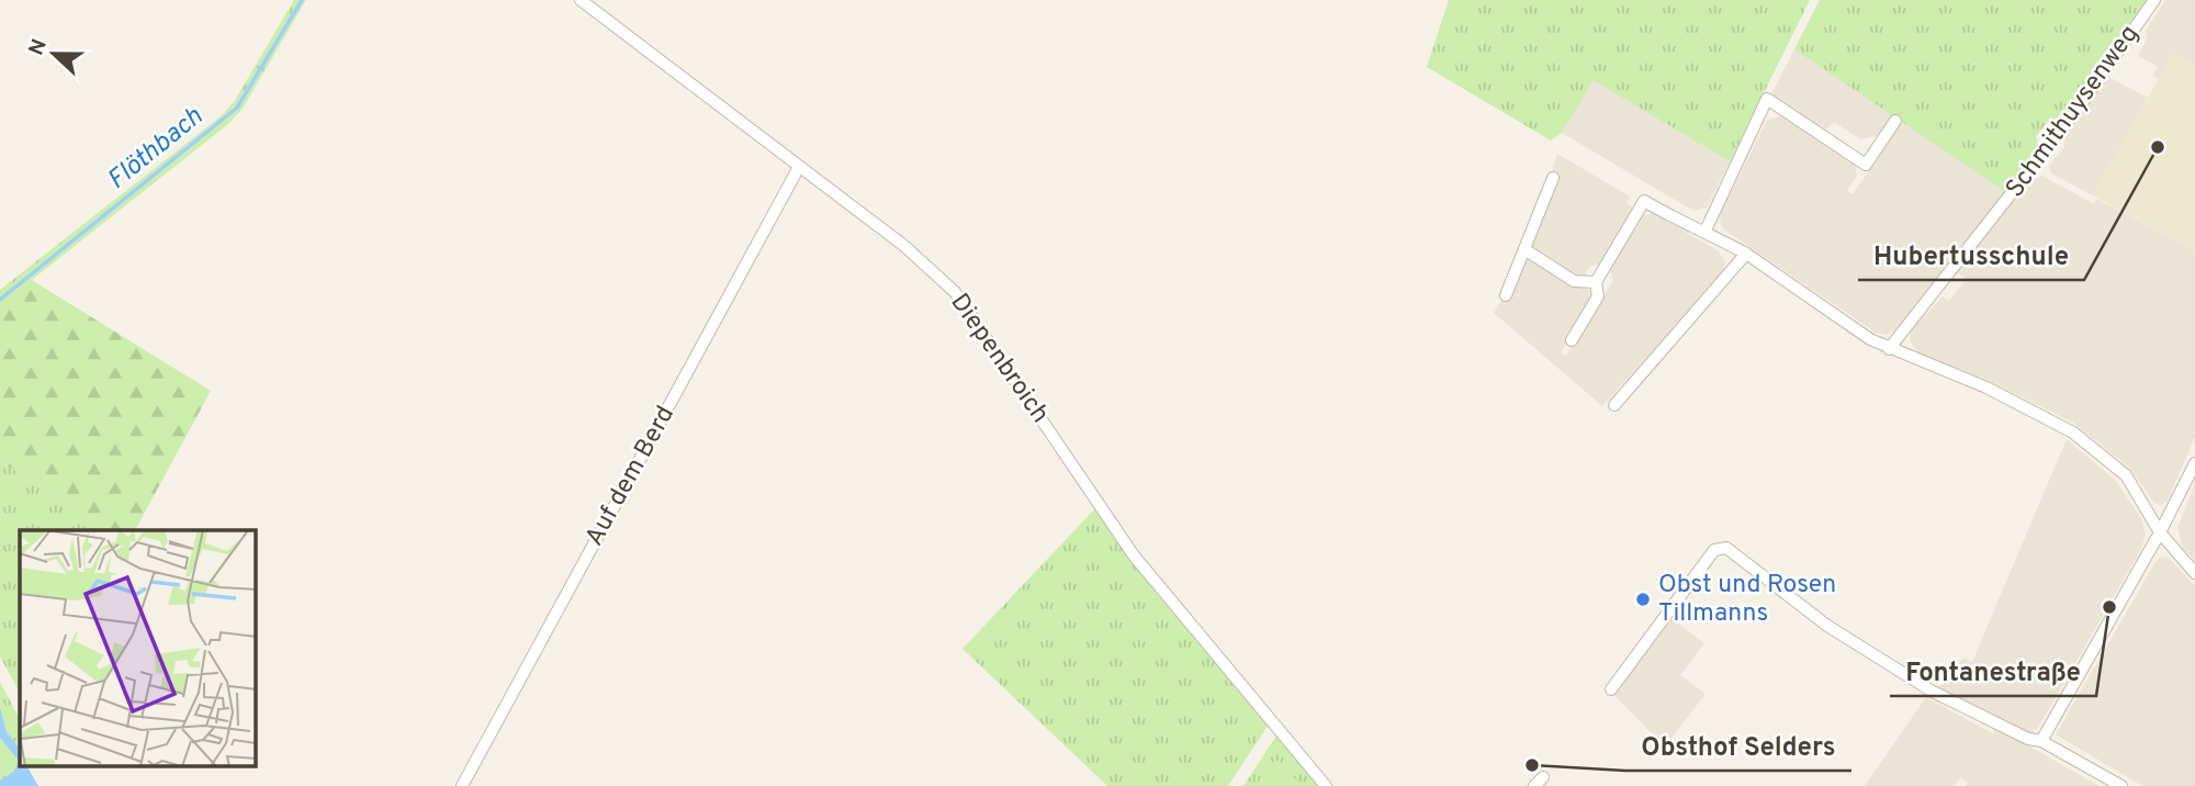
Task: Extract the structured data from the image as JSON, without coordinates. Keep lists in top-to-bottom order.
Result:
{
  "streets": {
    "street": ["Schmithuysenweg", "Diepenbroich", "Auf dem Berd"]
  },
  "crossings": [
    ["Diepenbroich", "Auf dem Berd"]
  ],
  "water": ["Flöthbach"],
  "places": [
    "Hubertusschule",
    "Obst und Rosen Tillmanns",
    "Fontanestraße",
    "Obsthof Selders"
  ],
  "north": "left"
}
